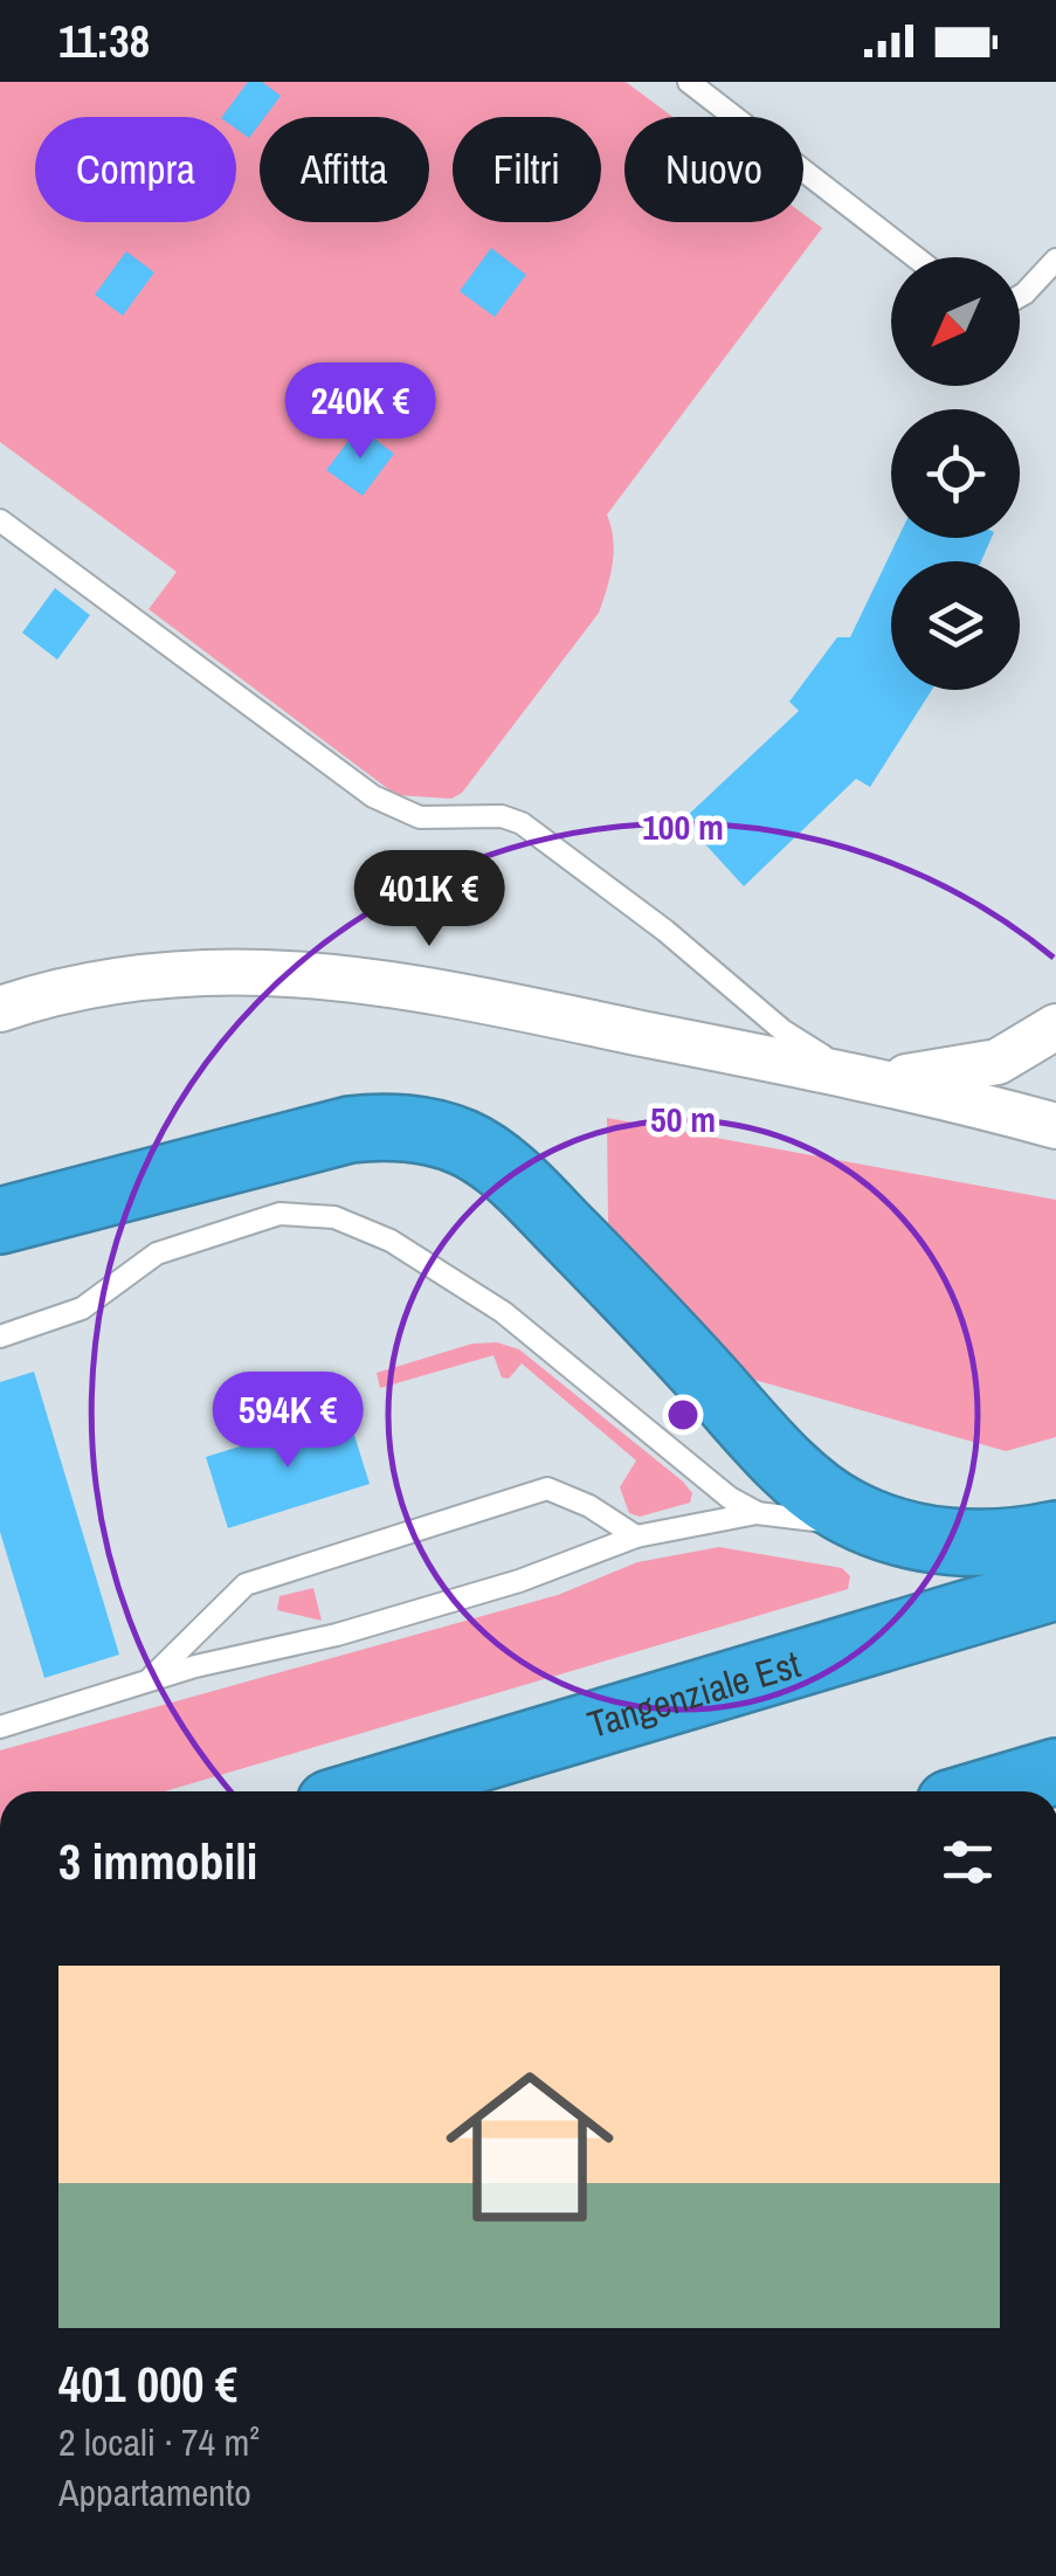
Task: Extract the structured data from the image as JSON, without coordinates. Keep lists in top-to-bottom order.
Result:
{
  "streets": {
    "highway": ["Tangenziale Est"]
  },
  "north": "bottom left",
  "page": {
    "status": "11:38",
    "chip": [
      "Compra",
      "Affitta",
      "Filtri",
      "Nuovo"
    ],
    "price": ["240K €", "401K €", "594K €"],
    "heading": "3 immobili",
    "list": [
      {
        "name": "401 000 €",
        "note": "2 locali · 74 m² · Appartamento"
      }
    ]
  },
  "rings": ["100 m", "50 m"]
}
